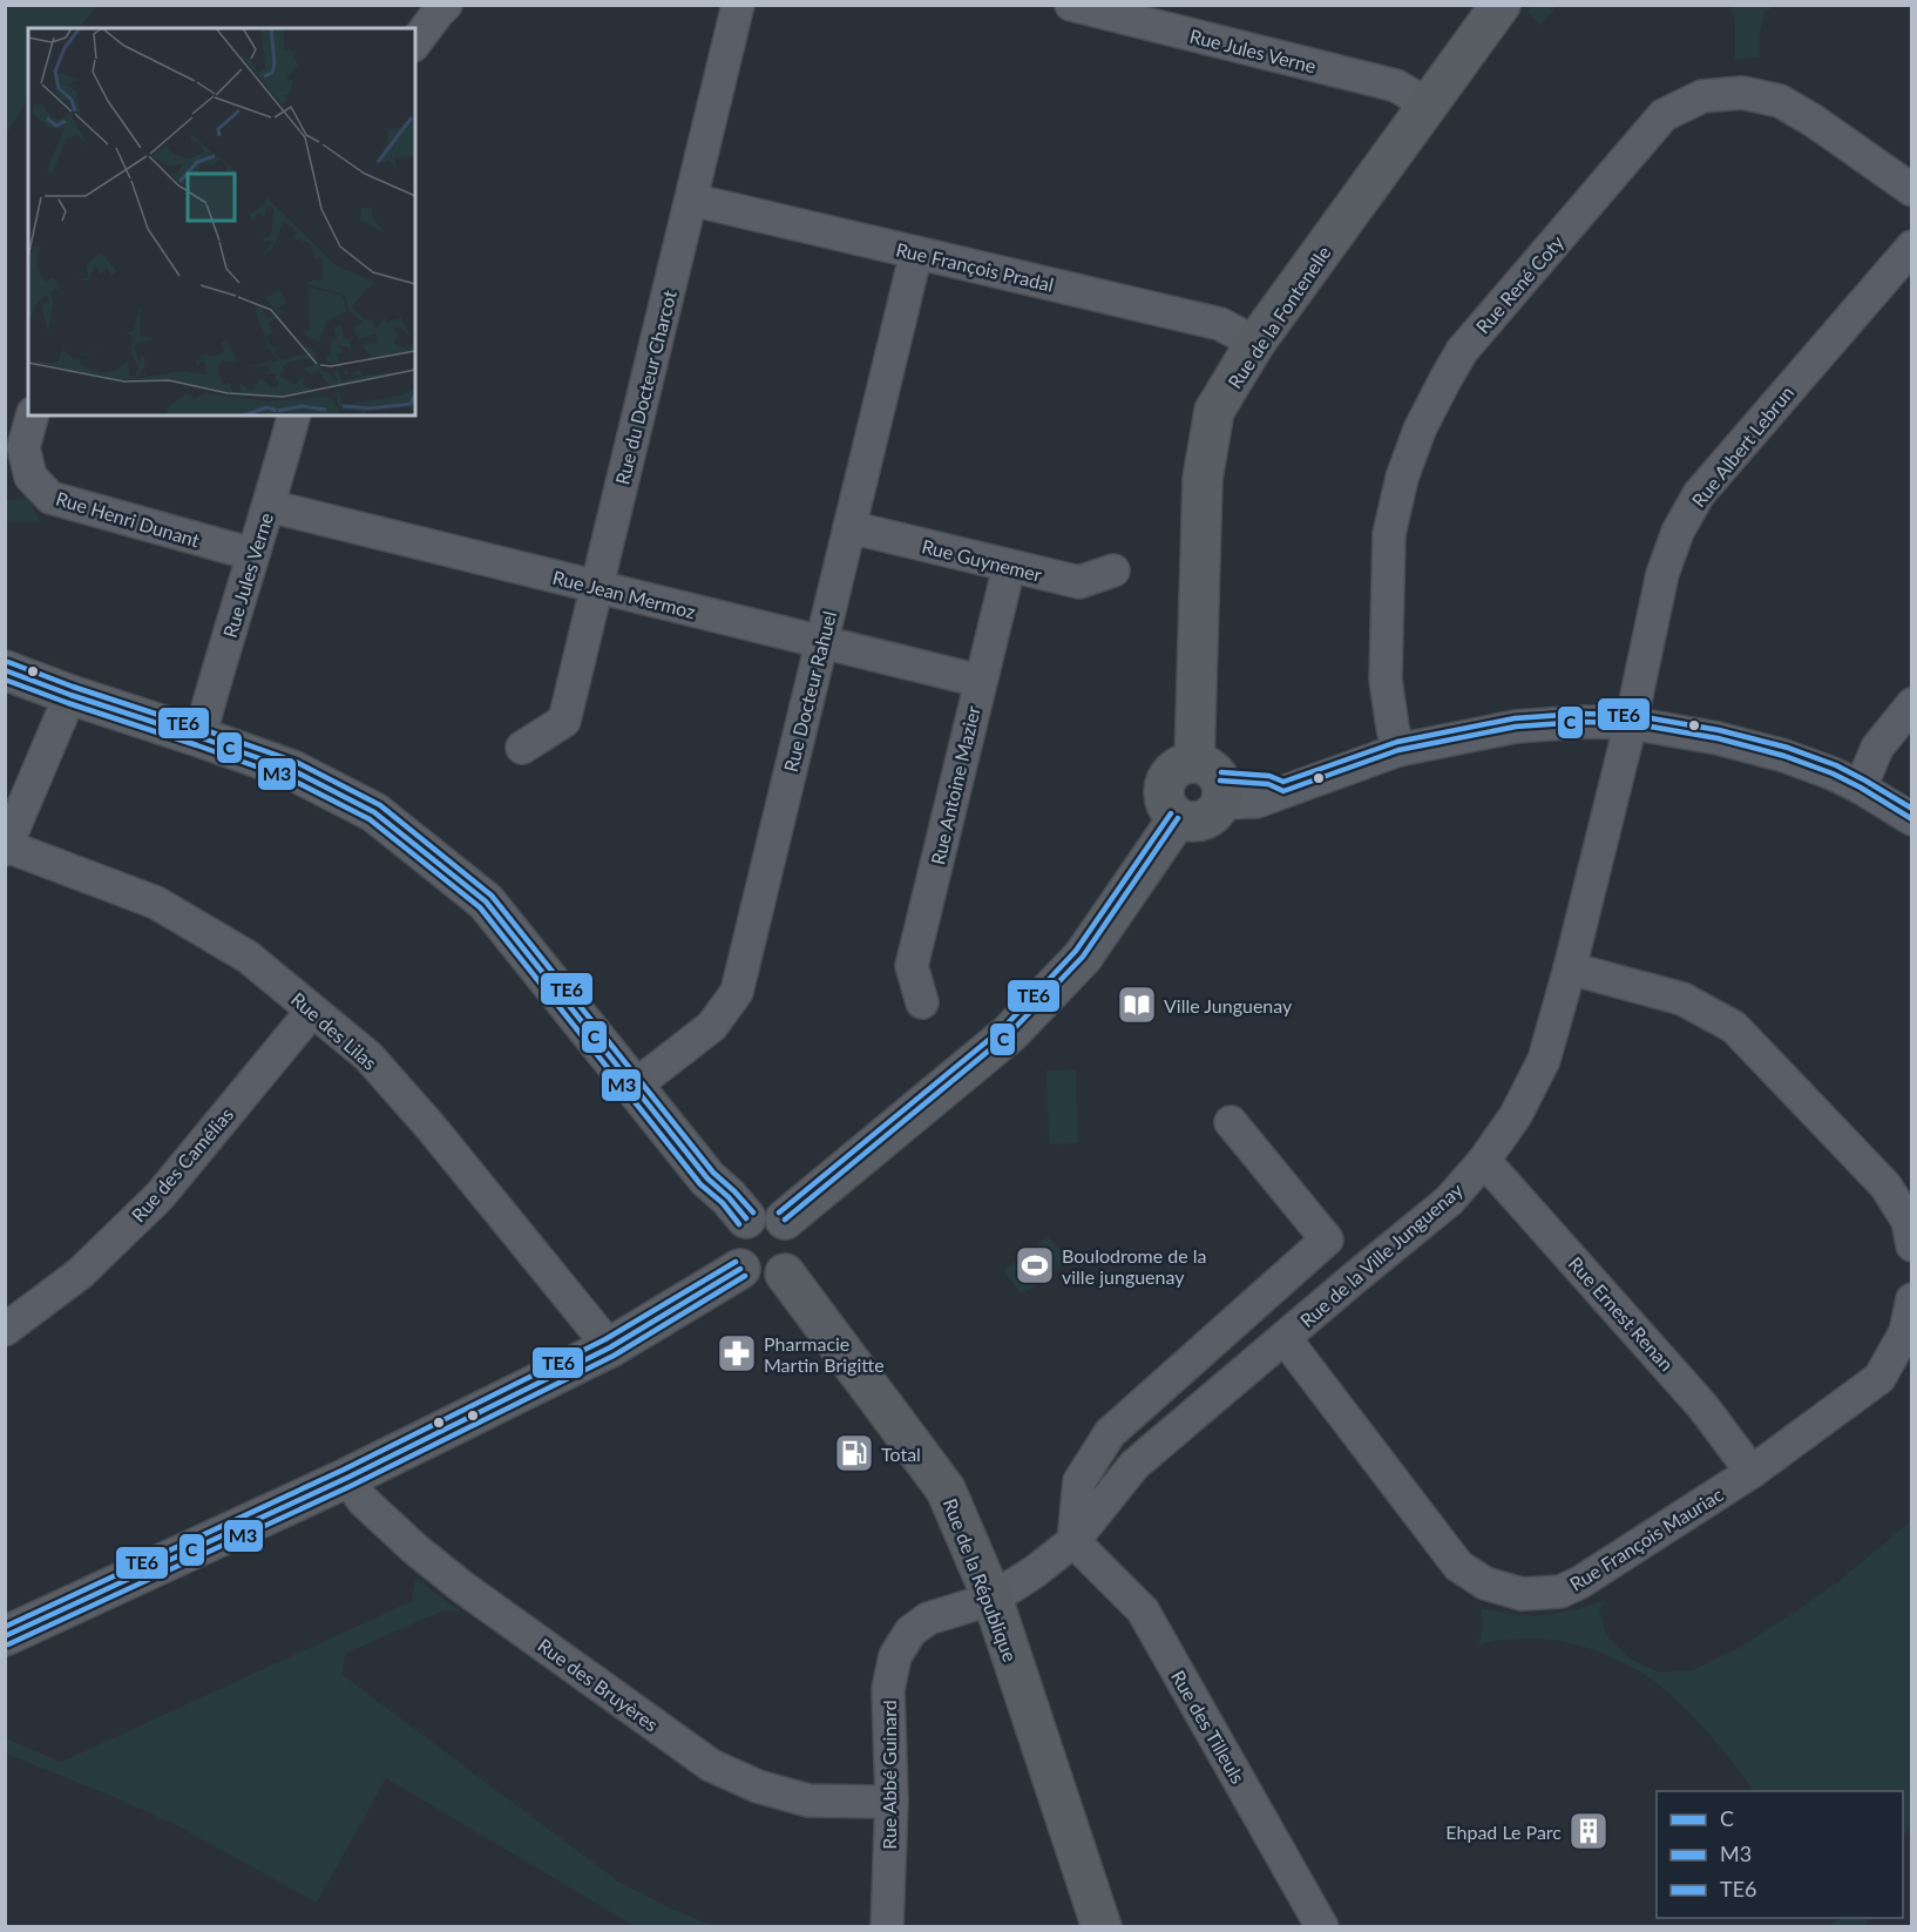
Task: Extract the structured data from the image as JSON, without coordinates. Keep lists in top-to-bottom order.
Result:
{
  "streets": {
    "street": [
      "Rue Jules Verne",
      "Rue François Pradal",
      "Rue René Coty",
      "Rue de la Fontenelle",
      "Rue du Docteur Charcot",
      "Rue Albert Lebrun",
      "Rue Henri Dunant",
      "Rue Guynemer",
      "Rue Jean Mermoz",
      "Rue Docteur Rahuel",
      "Rue Antoine Mazier",
      "Rue des Lilas",
      "Rue des Camélias",
      "Rue de la Ville Junguenay",
      "Rue Ernest Renan",
      "Rue François Mauriac",
      "Rue de la République",
      "Rue des Bruyères",
      "Rue des Tilleuls",
      "Rue Abbé Guinard"
    ]
  },
  "crossings": [
    ["Rue Jules Verne", "Rue de la Fontenelle"],
    ["Rue Jules Verne", "Rue Henri Dunant"],
    ["Rue Jules Verne", "Rue Jean Mermoz"],
    ["Rue François Pradal", "Rue de la Fontenelle"],
    ["Rue François Pradal", "Rue du Docteur Charcot"],
    ["Rue François Pradal", "Rue Docteur Rahuel"],
    ["Rue du Docteur Charcot", "Rue Jean Mermoz"],
    ["Rue Albert Lebrun", "Rue de la Ville Junguenay"],
    ["Rue Guynemer", "Rue Docteur Rahuel"],
    ["Rue Guynemer", "Rue Antoine Mazier"],
    ["Rue Jean Mermoz", "Rue Docteur Rahuel"],
    ["Rue Jean Mermoz", "Rue Antoine Mazier"],
    ["Rue des Lilas", "Rue des Camélias"],
    ["Rue de la Ville Junguenay", "Rue Ernest Renan"],
    ["Rue de la Ville Junguenay", "Rue François Mauriac"],
    ["Rue de la Ville Junguenay", "Rue de la République"],
    ["Rue de la Ville Junguenay", "Rue des Tilleuls"],
    ["Rue de la Ville Junguenay", "Rue Abbé Guinard"],
    ["Rue Ernest Renan", "Rue François Mauriac"],
    ["Rue de la République", "Rue Abbé Guinard"],
    ["Rue des Bruyères", "Rue Abbé Guinard"]
  ],
  "places": {
    "library": ["Ville Junguenay"],
    "sports": ["Boulodrome de la ville junguenay"],
    "pharmacy": ["Pharmacie Martin Brigitte"],
    "fuel station": ["Total"],
    "building": ["Ehpad Le Parc"]
  },
  "lines": ["transit line TE6", "transit line C", "transit line M3"],
  "legend": ["C", "M3", "TE6"]
}
